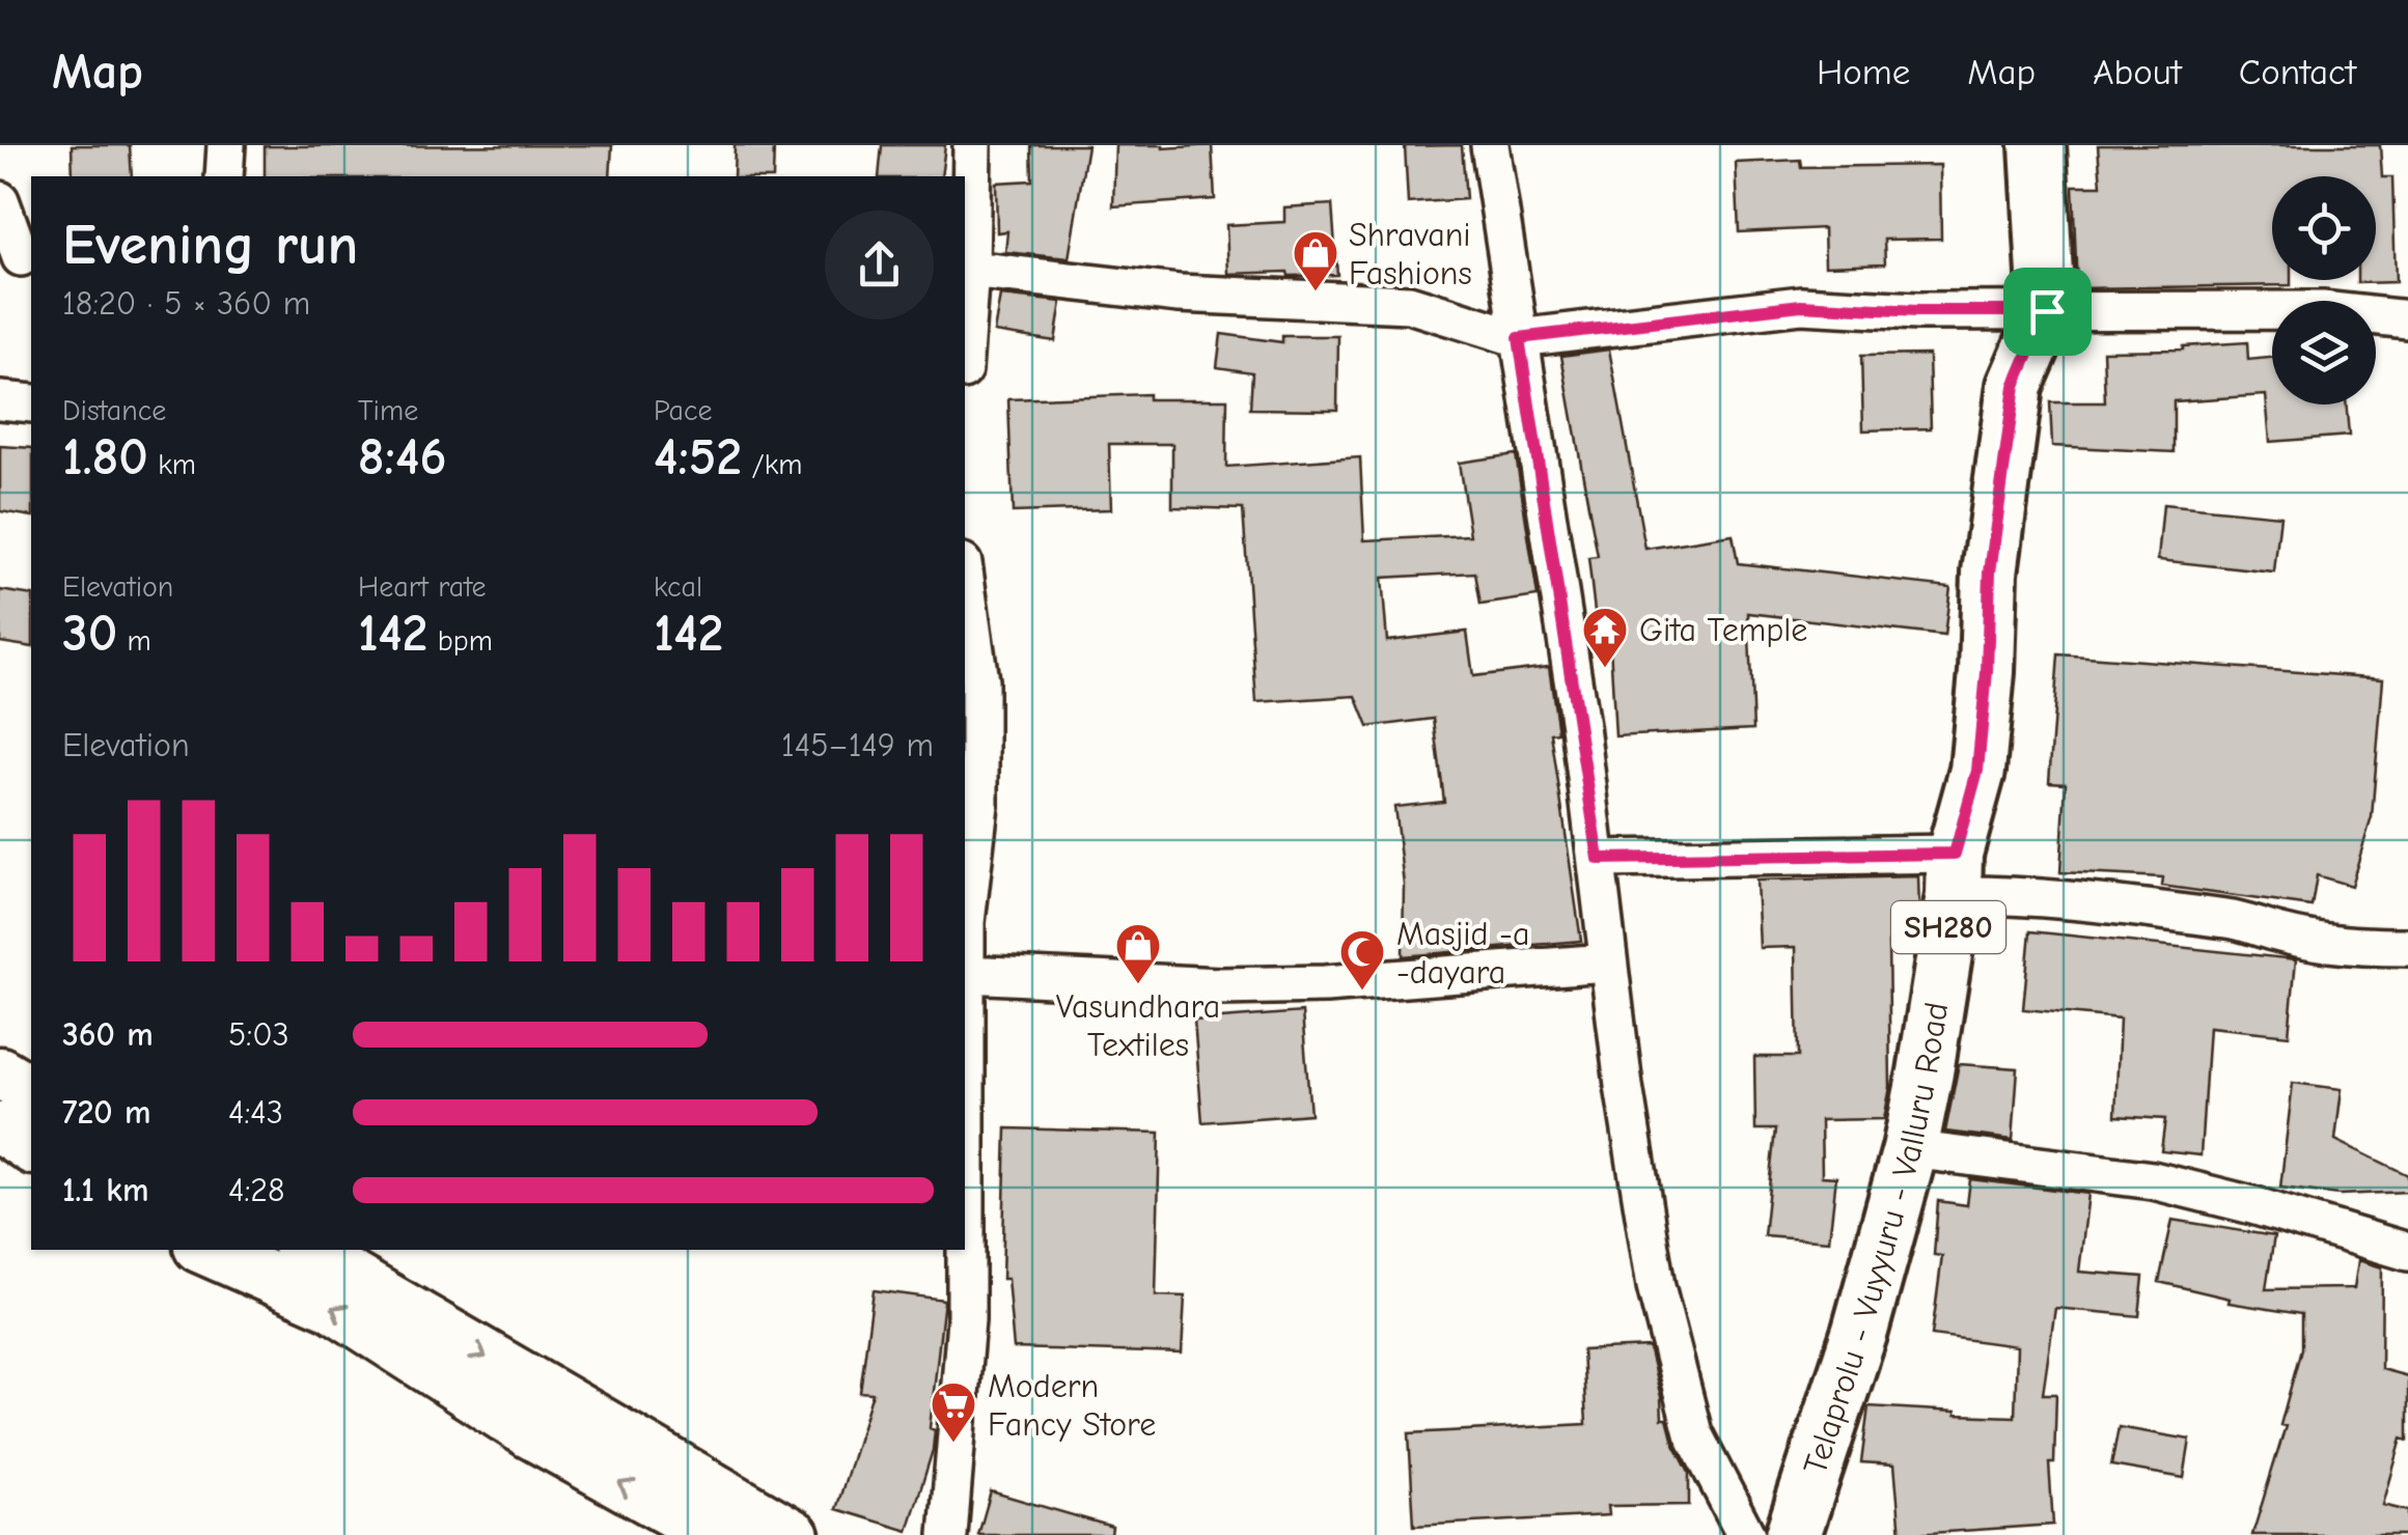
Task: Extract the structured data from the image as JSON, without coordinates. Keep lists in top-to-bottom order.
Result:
{
  "streets": {
    "main road": ["SH280", "Telaprolu - Vuyyuru - Valluru Road"]
  },
  "places": {
    "shop": ["Shravani Fashions", "Vasundhara Textiles"],
    "temple": ["Gita Temple"],
    "mosque": ["Masjid -a -dayara"],
    "supermarket": ["Modern Fancy Store"]
  },
  "page": {
    "header": "Map",
    "nav": [
      "Home",
      "Map",
      "About",
      "Contact"
    ],
    "heading": ["Evening run", "18:20 · 5 × 360 m"],
    "stats": [
      ["Distance", "1.80 km"],
      ["Time", "8:46"],
      ["Pace", "4:52 /km"],
      ["Elevation", "30 m"],
      ["Heart rate", "142 bpm"],
      ["kcal", "142"]
    ],
    "chart": ["Elevation", "145–149 m"],
    "list": [
      {
        "name": "360 m",
        "note": "5:03"
      },
      {
        "name": "720 m",
        "note": "4:43"
      },
      {
        "name": "1.1 km",
        "note": "4:28"
      }
    ]
  }
}
